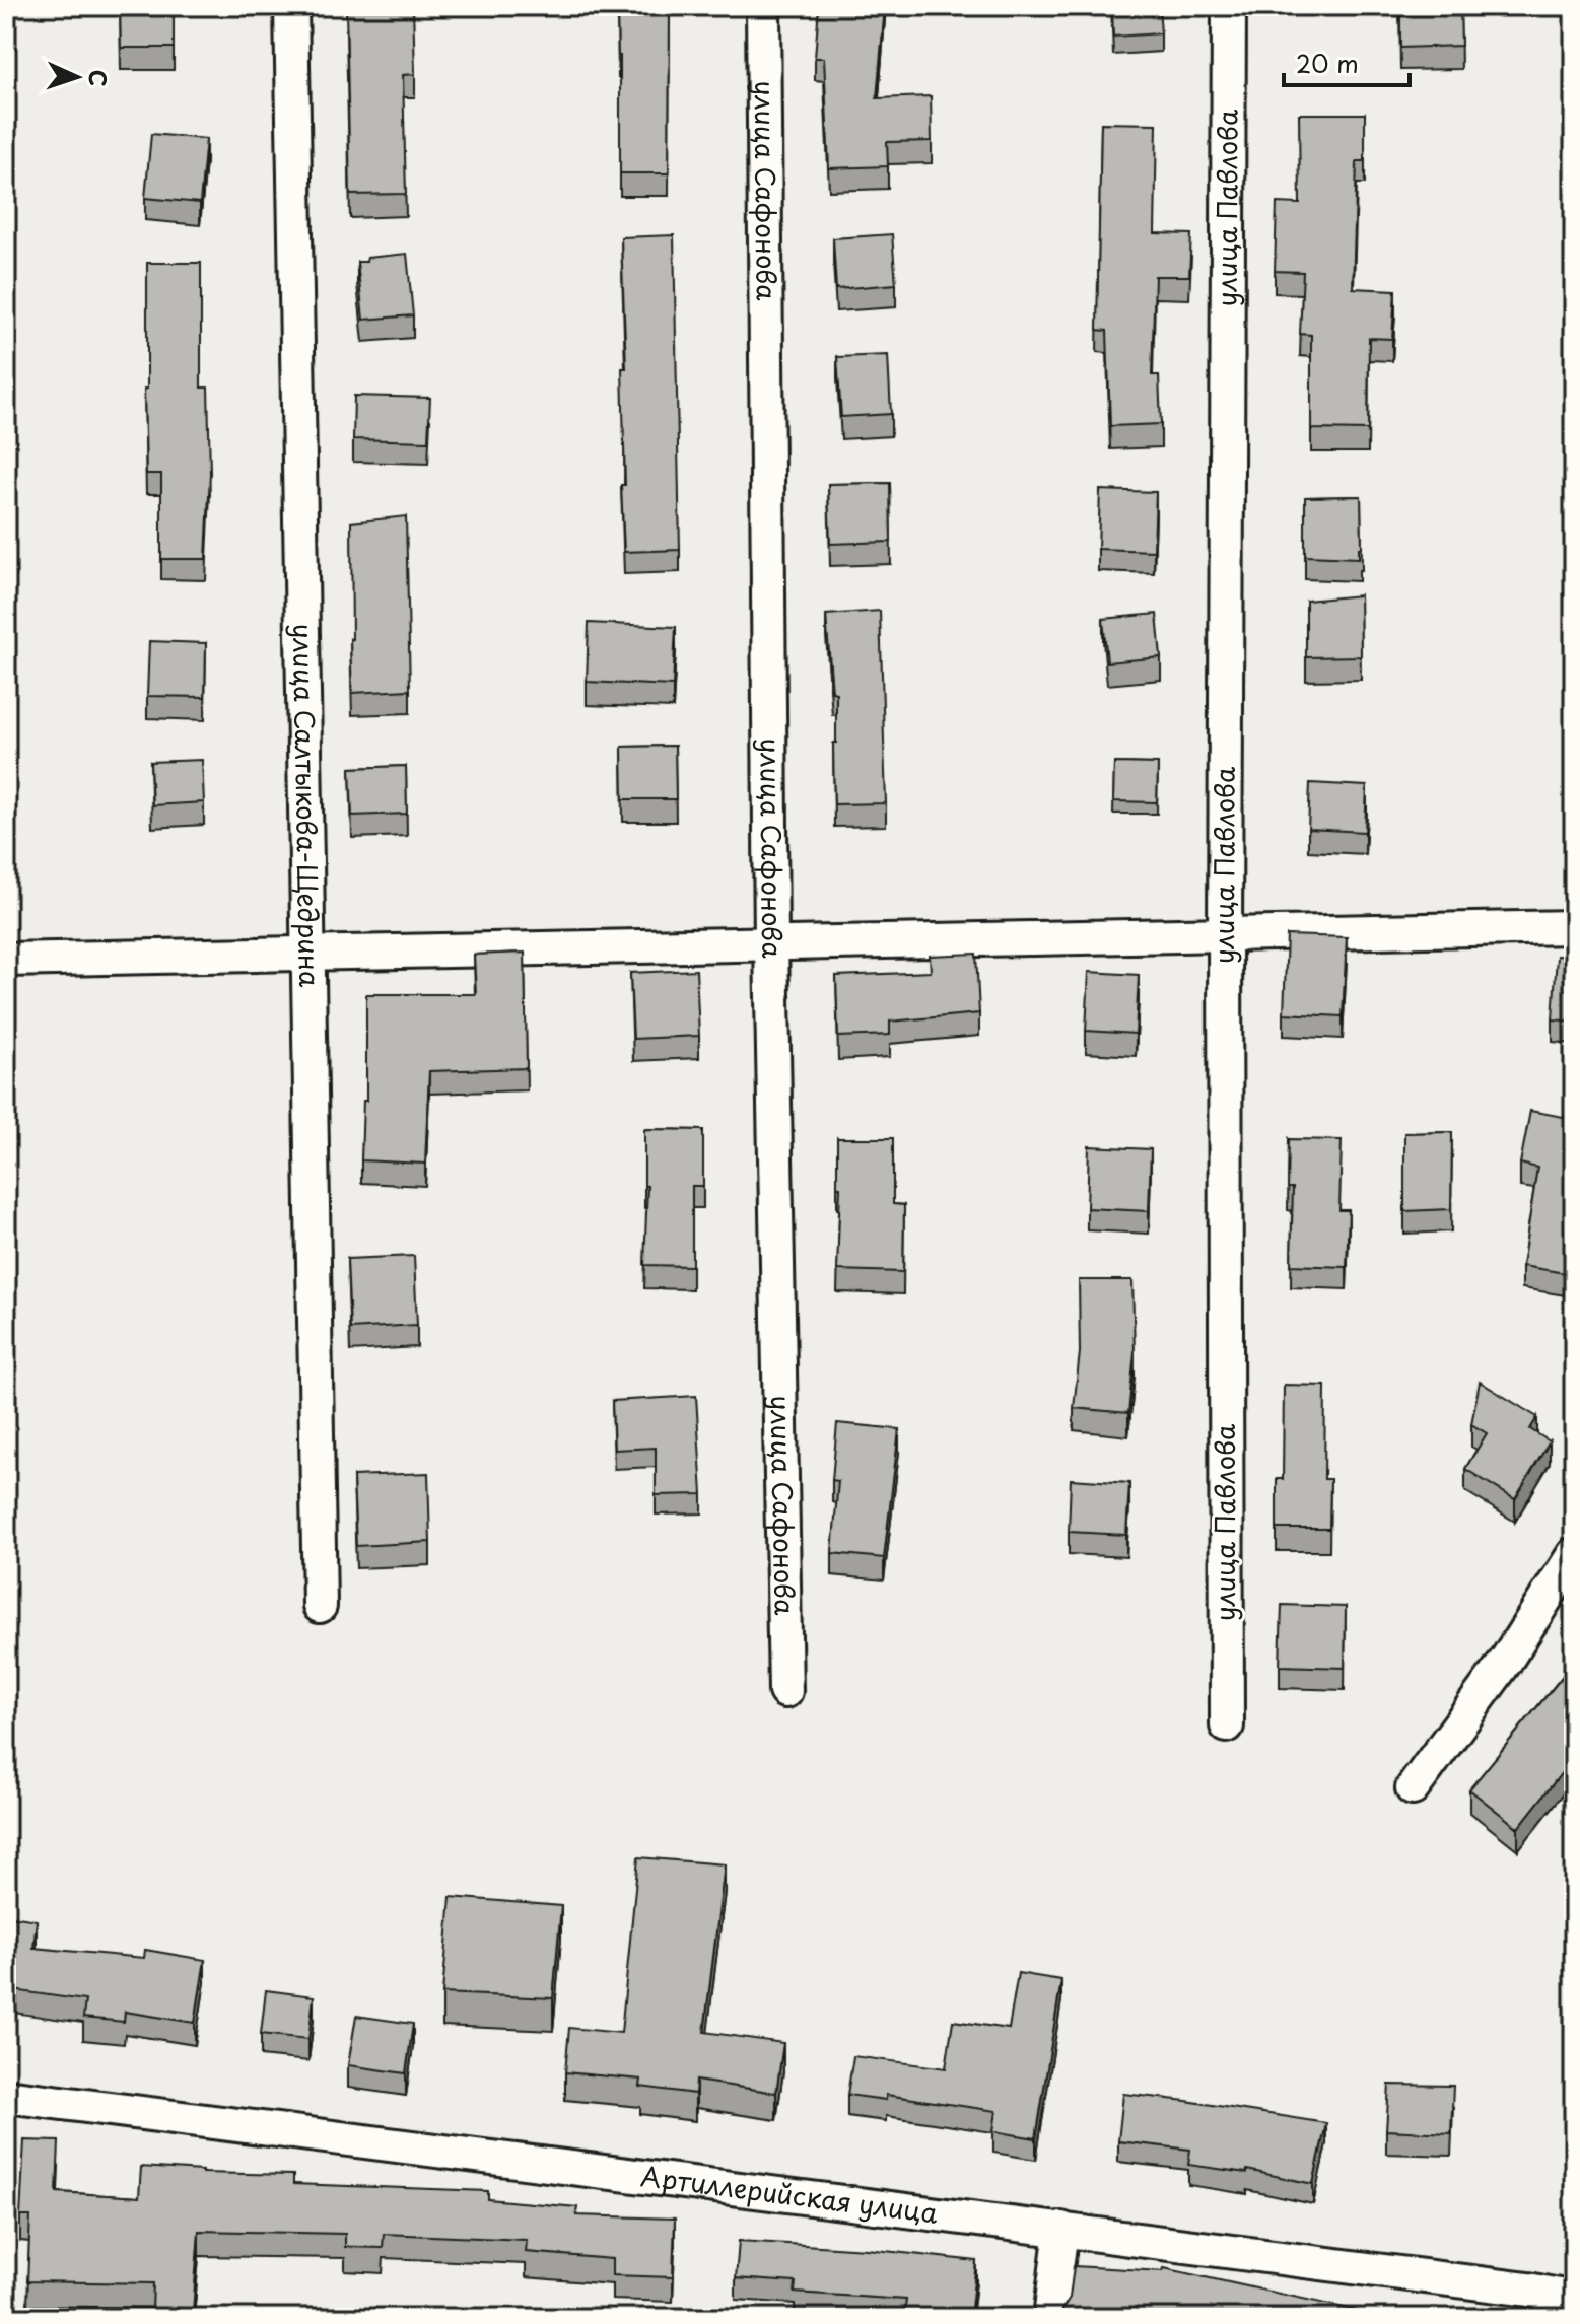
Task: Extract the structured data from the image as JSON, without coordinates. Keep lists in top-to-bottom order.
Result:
{
  "streets": {
    "street": [
      "улица Сафонова",
      "улица Павлова",
      "улица Салтыкова-Щедрина",
      "Артиллерийская улица"
    ]
  },
  "scale_bar": "20 m",
  "north": "right"
}
